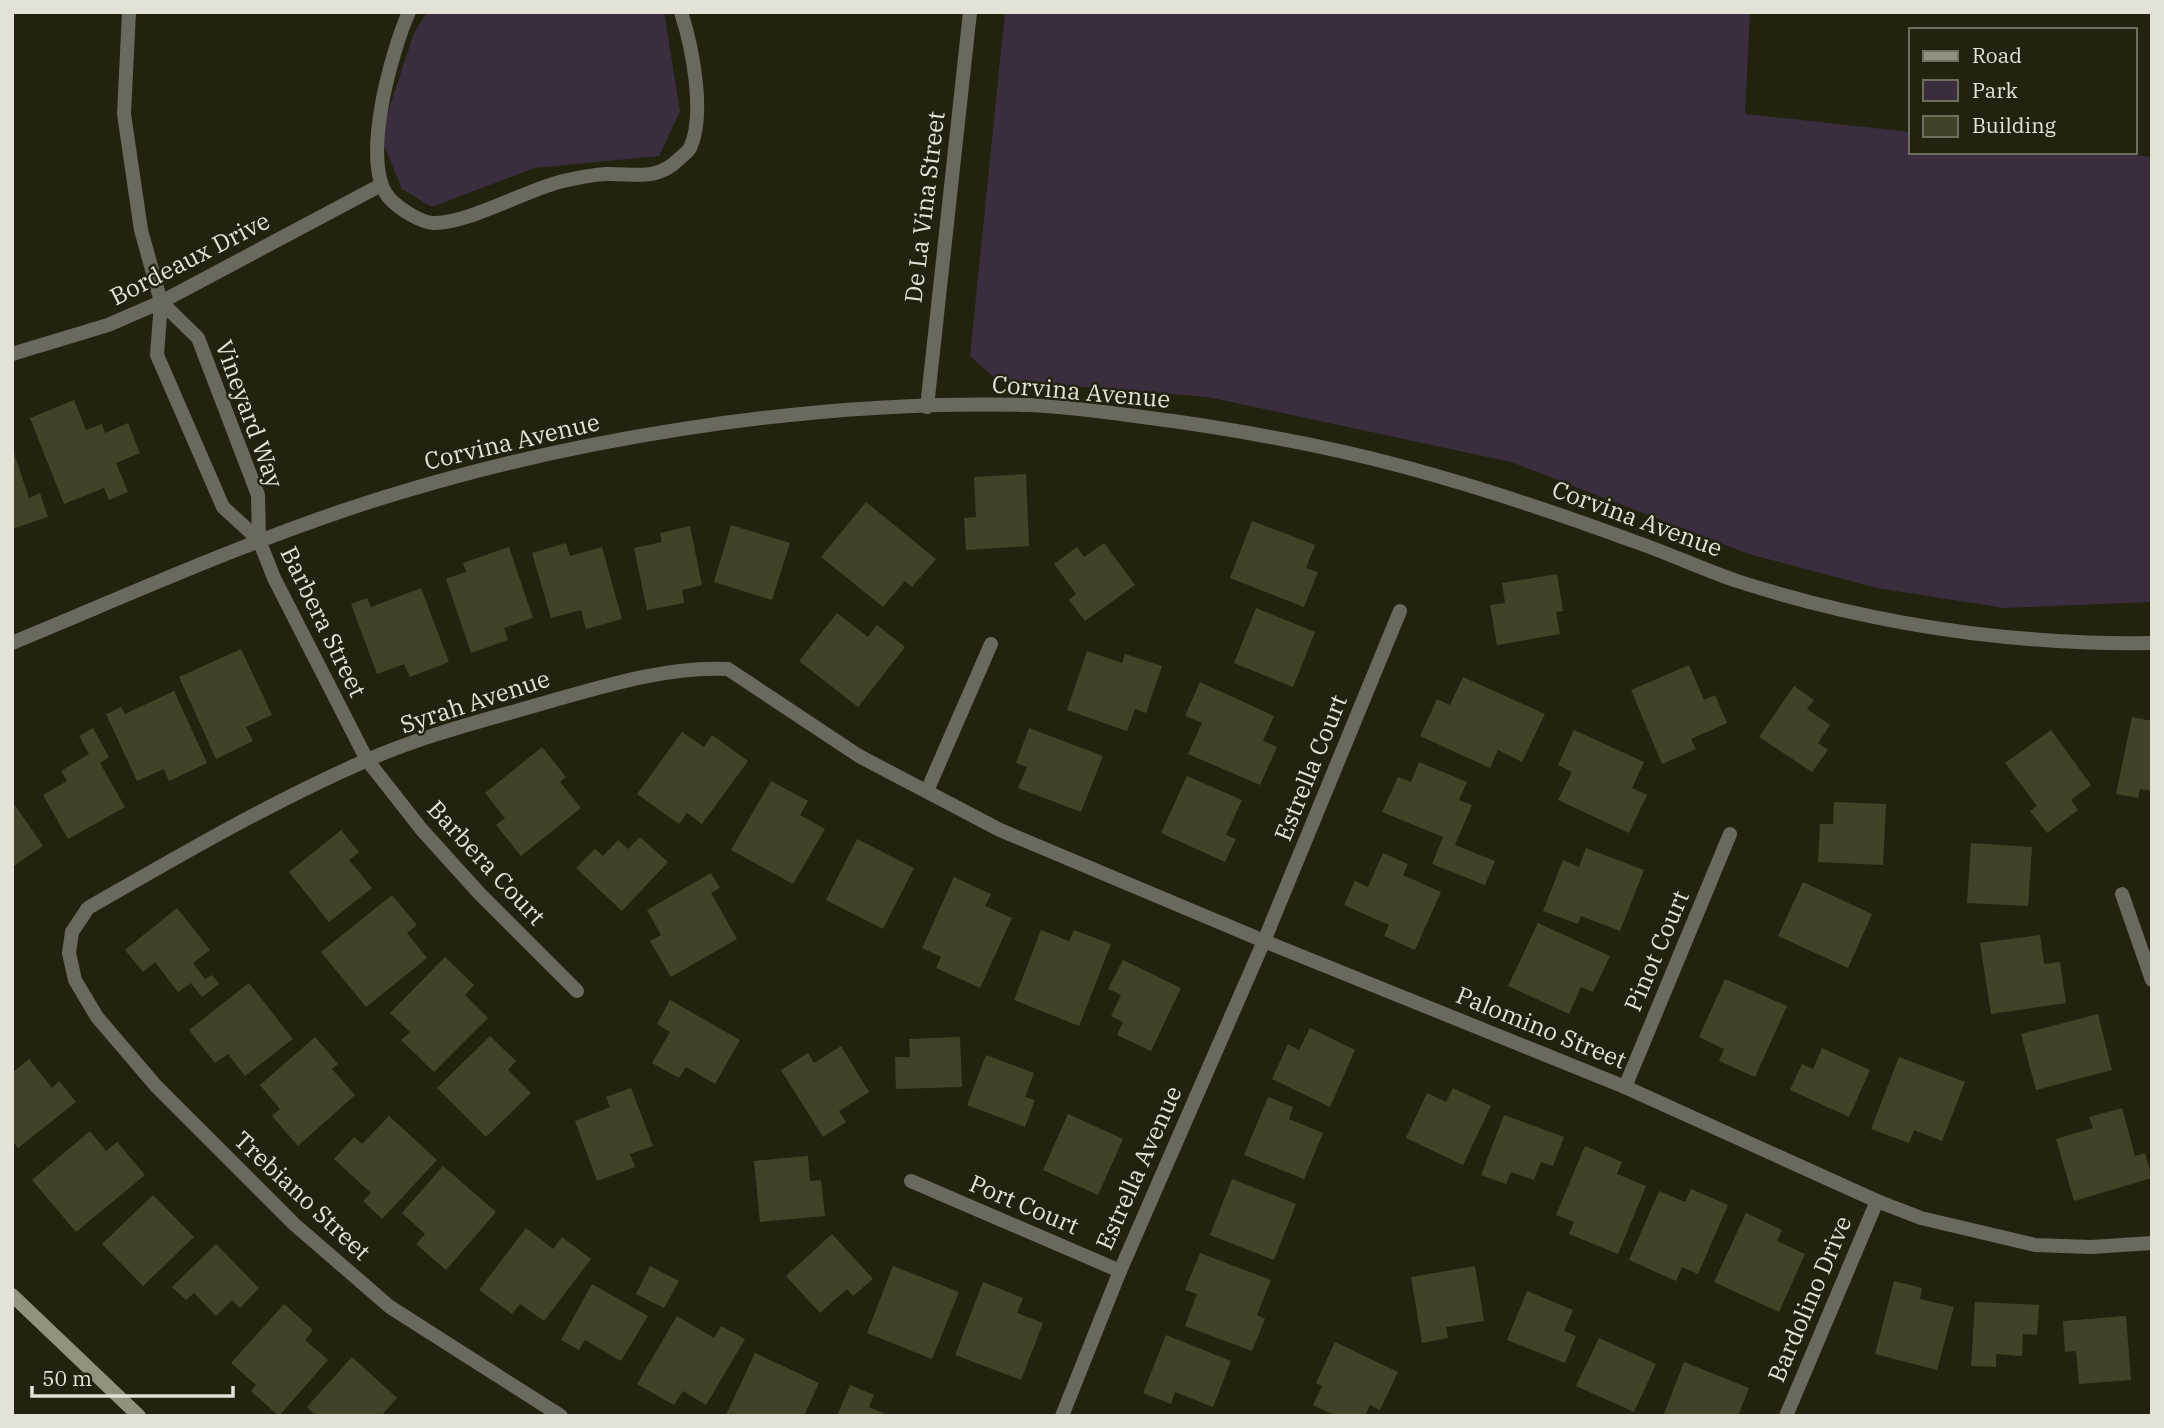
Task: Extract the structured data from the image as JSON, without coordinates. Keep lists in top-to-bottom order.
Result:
{
  "streets": {
    "street": [
      "De La Vina Street",
      "Bordeaux Drive",
      "Corvina Avenue",
      "Vineyard Way",
      "Barbera Street",
      "Syrah Avenue",
      "Estrella Court",
      "Barbera Court",
      "Pinot Court",
      "Palomino Street",
      "Estrella Avenue",
      "Trebiano Street",
      "Port Court",
      "Bardolino Drive"
    ]
  },
  "crossings": [
    ["De La Vina Street", "Corvina Avenue"],
    ["Bordeaux Drive", "Vineyard Way"],
    ["Corvina Avenue", "Vineyard Way"],
    ["Corvina Avenue", "Barbera Street"],
    ["Vineyard Way", "Barbera Street"],
    ["Barbera Street", "Syrah Avenue"],
    ["Barbera Street", "Barbera Court"],
    ["Syrah Avenue", "Barbera Court"],
    ["Syrah Avenue", "Palomino Street"],
    ["Syrah Avenue", "Trebiano Street"],
    ["Estrella Court", "Palomino Street"],
    ["Estrella Court", "Estrella Avenue"],
    ["Pinot Court", "Palomino Street"],
    ["Palomino Street", "Estrella Avenue"],
    ["Palomino Street", "Bardolino Drive"],
    ["Estrella Avenue", "Port Court"]
  ],
  "legend": ["Road", "Park", "Building"],
  "scale_bar": "50 m"
}
